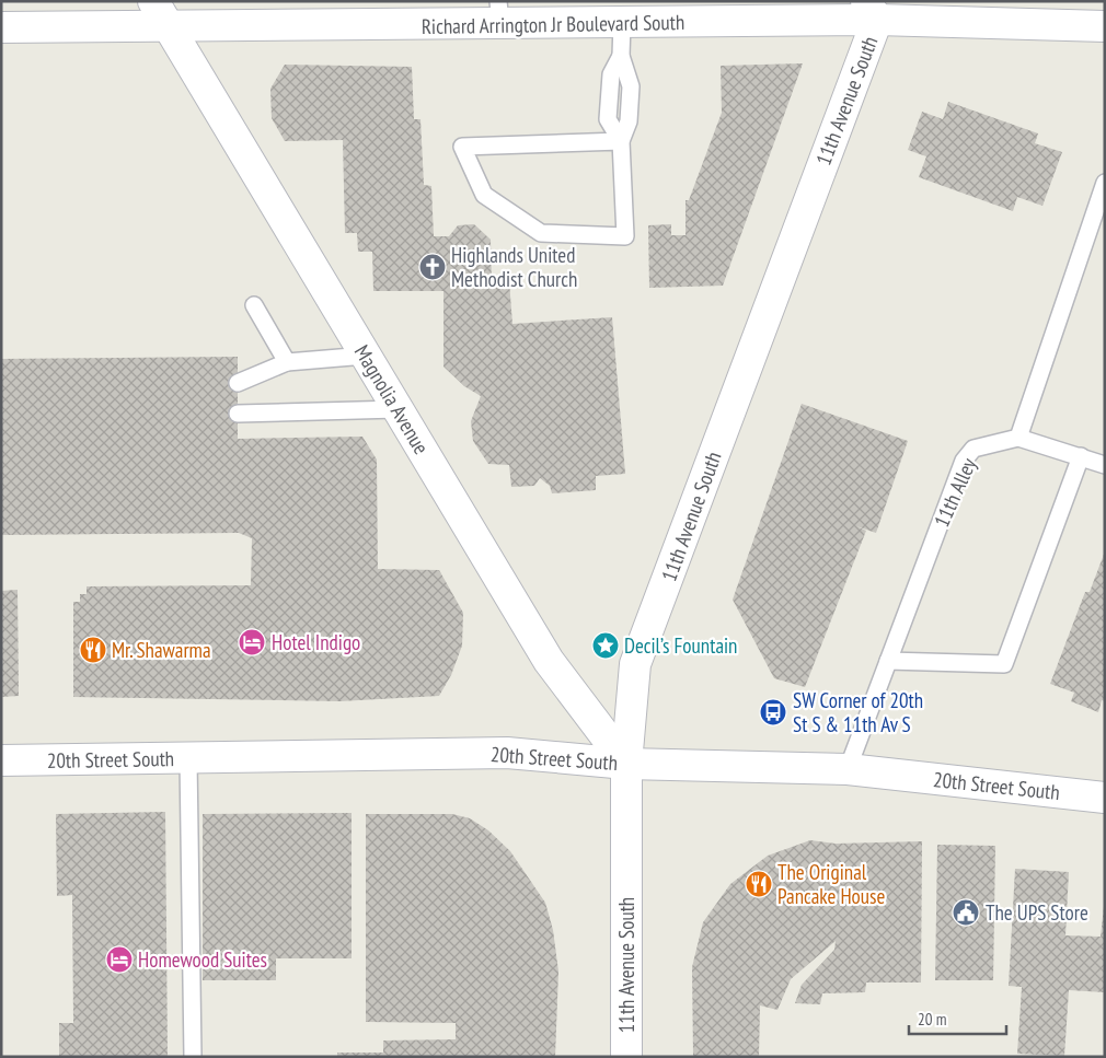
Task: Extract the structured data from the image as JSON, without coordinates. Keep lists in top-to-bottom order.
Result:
{
  "streets": {
    "street": [
      "Richard Arrington Jr Boulevard South",
      "11th Avenue South",
      "Magnolia Avenue",
      "20th Street South"
    ],
    "lane": ["11th Alley"]
  },
  "crossings": [
    ["Richard Arrington Jr Boulevard South", "11th Avenue South"],
    ["Richard Arrington Jr Boulevard South", "Magnolia Avenue"],
    ["11th Avenue South", "Magnolia Avenue"],
    ["11th Avenue South", "20th Street South"],
    ["Magnolia Avenue", "20th Street South"],
    ["11th Alley", "20th Street South"]
  ],
  "places": {
    "church": ["Highlands United Methodist Church"],
    "hotel": ["Hotel Indigo", "Homewood Suites"],
    "place": ["Decil’s Fountain"],
    "restaurant": ["Mr. Shawarma", "The Original Pancake House"],
    "bus stop": ["SW Corner of 20th St S & 11th Av S"],
    "public building": ["The UPS Store"]
  },
  "scale_bar": "20 m"
}
